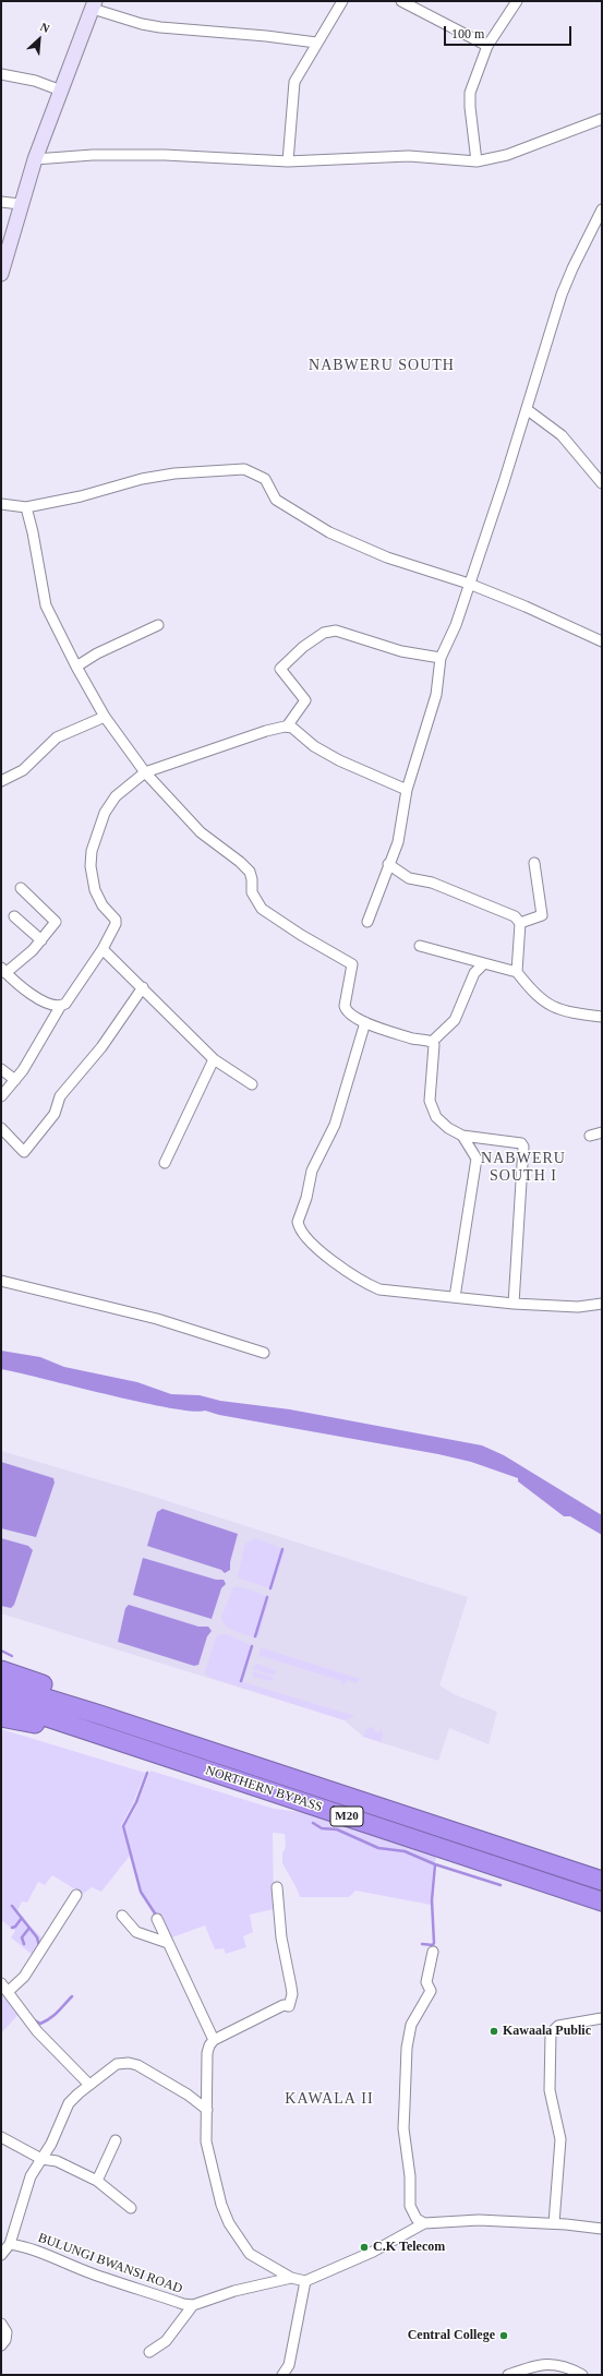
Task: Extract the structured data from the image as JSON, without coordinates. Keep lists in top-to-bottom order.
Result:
{
  "streets": {
    "highway": ["NORTHERN BYPASS", "M20"],
    "street": ["BULUNGI BWANSI ROAD"]
  },
  "districts": ["NABWERU SOUTH", "NABWERU SOUTH I", "KAWALA II"],
  "places": ["Kawaala Public", "C.K Telecom", "Central College"],
  "scale_bar": "100 m",
  "north": "top right"
}
